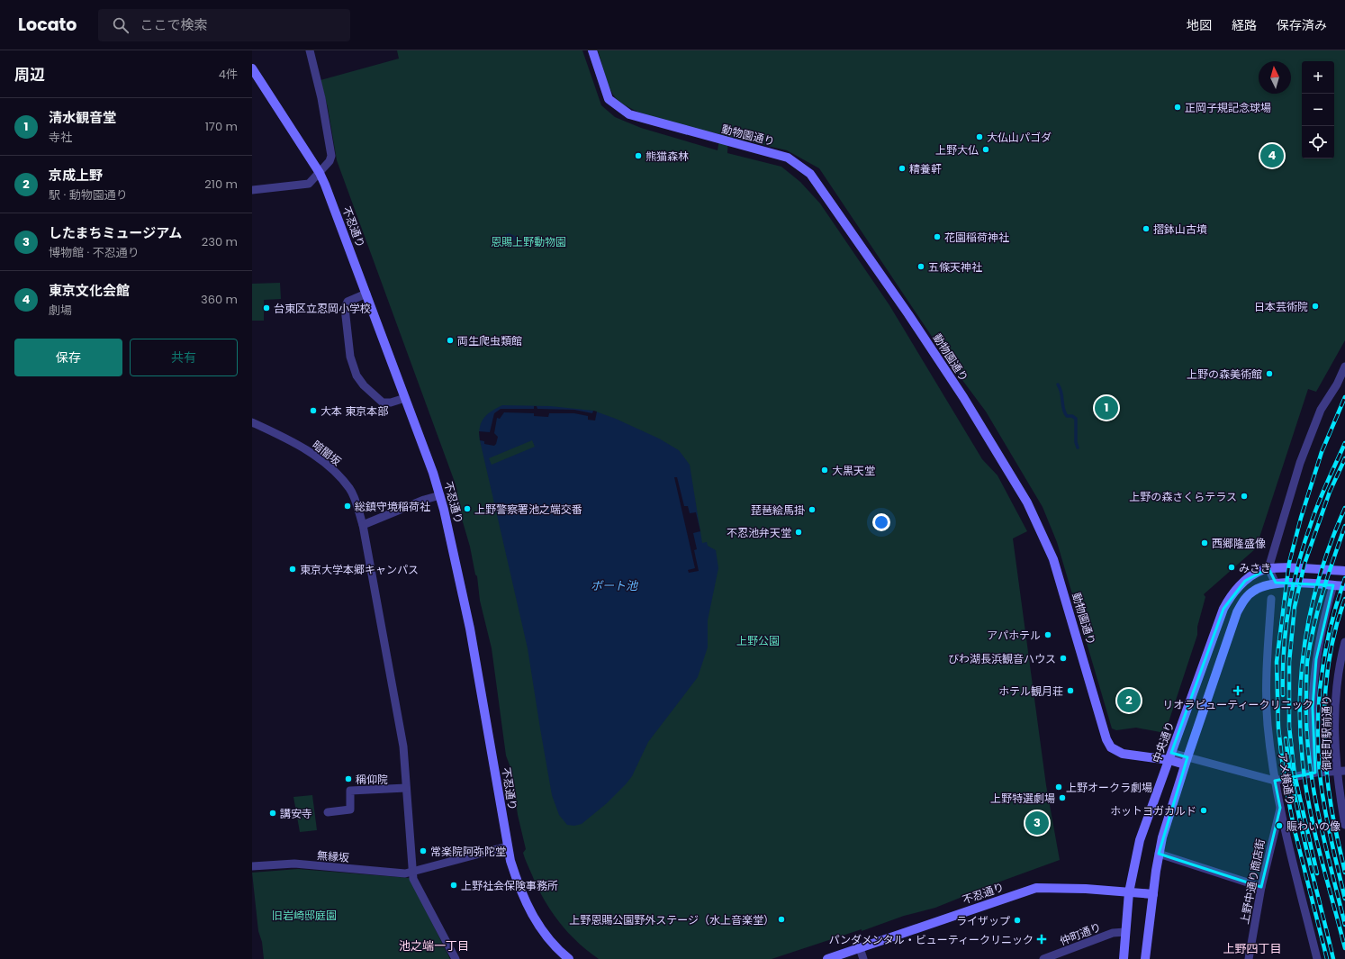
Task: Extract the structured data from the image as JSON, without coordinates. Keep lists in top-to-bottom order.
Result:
{
  "streets": {
    "main road": ["動物園通り", "不忍通り", "中央通り"],
    "street": [
      "暗闇坂",
      "御徒町駅前通り",
      "アメ横通り",
      "無縁坂",
      "上野中通り商店街",
      "仲町通り"
    ]
  },
  "crossings": [
    ["動物園通り", "中央通り"],
    ["不忍通り", "中央通り"],
    ["不忍通り", "無縁坂"],
    ["暗闇坂", "無縁坂"],
    ["中央通り", "仲町通り"],
    ["アメ横通り", "上野中通り商店街"]
  ],
  "districts": ["池之端一丁目", "上野四丁目"],
  "water": ["ボート池"],
  "parks": ["恩賜上野動物園", "上野公園", "旧岩崎邸庭園"],
  "places": {
    "other": [
      "正岡子規記念球場",
      "大仏山パゴダ",
      "上野大仏",
      "熊猫森林",
      "精養軒",
      "摺鉢山古墳",
      "花園稲荷神社",
      "五條天神社",
      "日本芸術院",
      "台東区立忍岡小学校",
      "両生爬虫類館",
      "上野の森美術館",
      "大本 東京本部",
      "大黒天堂",
      "上野の森さくらテラス",
      "総鎮守境稲荷社",
      "上野警察署池之端交番",
      "琵琶絵馬掛",
      "不忍池弁天堂",
      "西郷隆盛像",
      "みさき",
      "東京大学本郷キャンパス",
      "アパホテル",
      "びわ湖長浜観音ハウス",
      "ホテル観月荘",
      "稱仰院",
      "上野オークラ劇場",
      "上野特選劇場",
      "ホットヨガカルド",
      "講安寺",
      "賑わいの像",
      "常楽院阿弥陀堂",
      "上野社会保険事務所",
      "上野恩賜公園野外ステージ（水上音楽堂）",
      "ライザップ"
    ],
    "health": ["リオラビューティークリニック", "パンダメンタル・ビューティークリニック"]
  },
  "north": "top",
  "page": {
    "header": "Locato",
    "search": "ここで検索",
    "nav": ["地図", "経路", "保存済み"],
    "heading": ["周辺", "4件"],
    "map_buttons": ["+", "−"],
    "list": [
      {
        "mark": "1",
        "name": "清水観音堂",
        "note": "寺社",
        "value": "170 m"
      },
      {
        "mark": "2",
        "name": "京成上野",
        "note": "駅 · 動物園通り",
        "value": "210 m"
      },
      {
        "mark": "3",
        "name": "したまちミュージアム",
        "note": "博物館 · 不忍通り",
        "value": "230 m"
      },
      {
        "mark": "4",
        "name": "東京文化会館",
        "note": "劇場",
        "value": "360 m"
      }
    ],
    "pins": [
      "4",
      "1",
      "2",
      "3"
    ],
    "buttons": ["保存", "共有"]
  }
}
